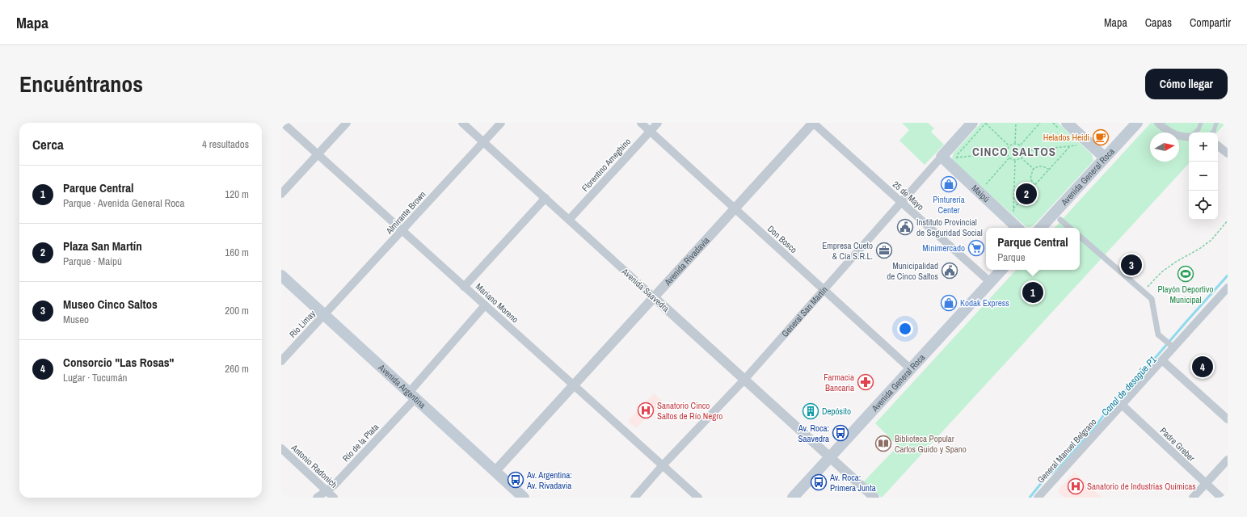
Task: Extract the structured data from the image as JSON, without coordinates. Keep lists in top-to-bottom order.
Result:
{
  "streets": {
    "main road": [
      "Avenida General Roca",
      "Maipú",
      "General San Martín",
      "Avenida Argentina"
    ],
    "street": [
      "Florentino Ameghino",
      "25 de Mayo",
      "Almirante Brown",
      "Don Bosco",
      "Avenida Rivadavia",
      "Avenida Saavedra",
      "Mariano Moreno",
      "Río Limay",
      "Río de la Plata",
      "Padre Greber",
      "General Manuel Belgrano",
      "Antonio Radonich"
    ]
  },
  "crossings": [
    ["Florentino Ameghino", "Don Bosco"],
    ["Florentino Ameghino", "Avenida Saavedra"],
    ["Avenida General Roca", "25 de Mayo"],
    ["Avenida General Roca", "Don Bosco"],
    ["Avenida General Roca", "Avenida Saavedra"],
    ["Maipú", "General San Martín"],
    ["25 de Mayo", "Avenida Rivadavia"],
    ["25 de Mayo", "General San Martín"],
    ["Almirante Brown", "Avenida Saavedra"],
    ["Almirante Brown", "Mariano Moreno"],
    ["Almirante Brown", "Río Limay"],
    ["Almirante Brown", "Avenida Argentina"],
    ["Don Bosco", "Avenida Rivadavia"],
    ["Don Bosco", "General San Martín"],
    ["Avenida Rivadavia", "Avenida Saavedra"],
    ["Avenida Rivadavia", "Mariano Moreno"],
    ["Avenida Rivadavia", "Avenida Argentina"],
    ["Avenida Saavedra", "General San Martín"],
    ["Mariano Moreno", "General San Martín"],
    ["Río Limay", "Avenida Argentina"],
    ["Avenida Argentina", "Río de la Plata"],
    ["Río de la Plata", "Antonio Radonich"],
    ["Padre Greber", "General Manuel Belgrano"]
  ],
  "districts": ["CINCO SALTOS"],
  "water": ["Canal de desagüe P1"],
  "places": {
    "cafe": ["Helados Heidi"],
    "shop": ["Pinturería Center", "Kodak Express"],
    "public building": ["Instituto Provincial de Seguridad Social", "Municipalidad de Cinco Saltos"],
    "supermarket": ["Minimercado"],
    "office": ["Empresa Cueto & Cia S.R.L."],
    "sports": ["Playón Deportivo Municipal"],
    "pharmacy": ["Farmacia Bancaria"],
    "hospital": ["Sanatorio Cinco Saltos de Río Negro", "Sanatorio de Industrias Químicas"],
    "building": ["Depósito"],
    "bus stop": ["Av. Roca: Saavedra", "Av. Argentina: Av. Rivadavia", "Av. Roca: Primera Junta"],
    "library": ["Biblioteca Popular Carlos Guido y Spano"]
  },
  "north": "right",
  "page": {
    "header": "Mapa",
    "nav": ["Mapa", "Capas", "Compartir"],
    "title": "Encuéntranos",
    "buttons": "Cómo llegar",
    "heading": ["Cerca", "4 resultados"],
    "map_buttons": ["+", "−"],
    "list": [
      {
        "mark": "1",
        "name": "Parque Central",
        "note": "Parque · Avenida General Roca",
        "value": "120 m"
      },
      {
        "mark": "2",
        "name": "Plaza San Martín",
        "note": "Parque · Maipú",
        "value": "160 m"
      },
      {
        "mark": "3",
        "name": "Museo Cinco Saltos",
        "note": "Museo",
        "value": "200 m"
      },
      {
        "mark": "4",
        "name": "Consorcio \"Las Rosas\"",
        "note": "Lugar · Tucumán",
        "value": "260 m"
      }
    ],
    "pins": [
      "2",
      "3",
      "1",
      "4"
    ],
    "popup": ["Parque Central", "Parque"]
  }
}
